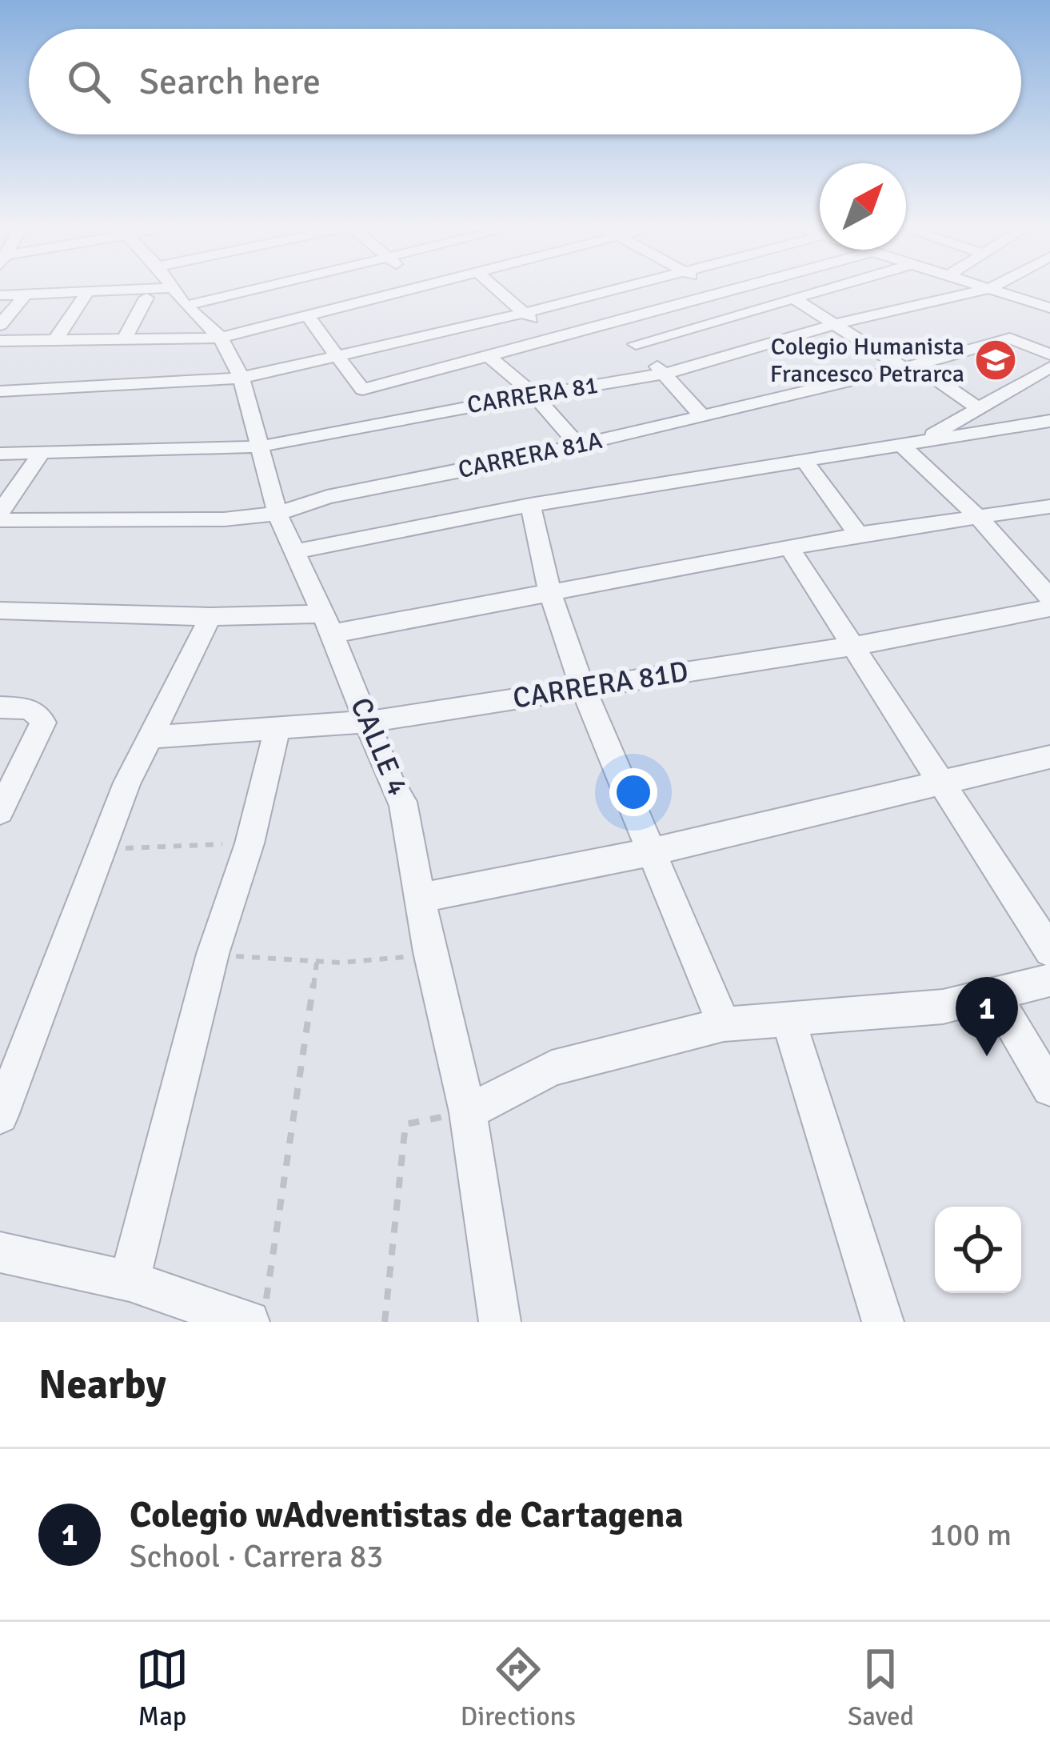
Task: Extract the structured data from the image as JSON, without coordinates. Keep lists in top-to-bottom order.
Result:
{
  "streets": {
    "street": [
      "CARRERA 81",
      "CARRERA 81A",
      "CARRERA 81D",
      "CALLE 4"
    ]
  },
  "crossings": [
    ["CARRERA 81", "CALLE 4"],
    ["CARRERA 81A", "CALLE 4"],
    ["CARRERA 81D", "CALLE 4"]
  ],
  "places": {
    "school or university": ["Colegio Humanista Francesco Petrarca"]
  },
  "north": "top right",
  "page": {
    "search": "Search here",
    "pins": "1",
    "heading": "Nearby",
    "list": [
      {
        "mark": "1",
        "name": "Colegio wAdventistas de Cartagena",
        "note": "School · Carrera 83",
        "value": "100 m"
      }
    ],
    "nav": ["Map", "Directions", "Saved"]
  }
}
